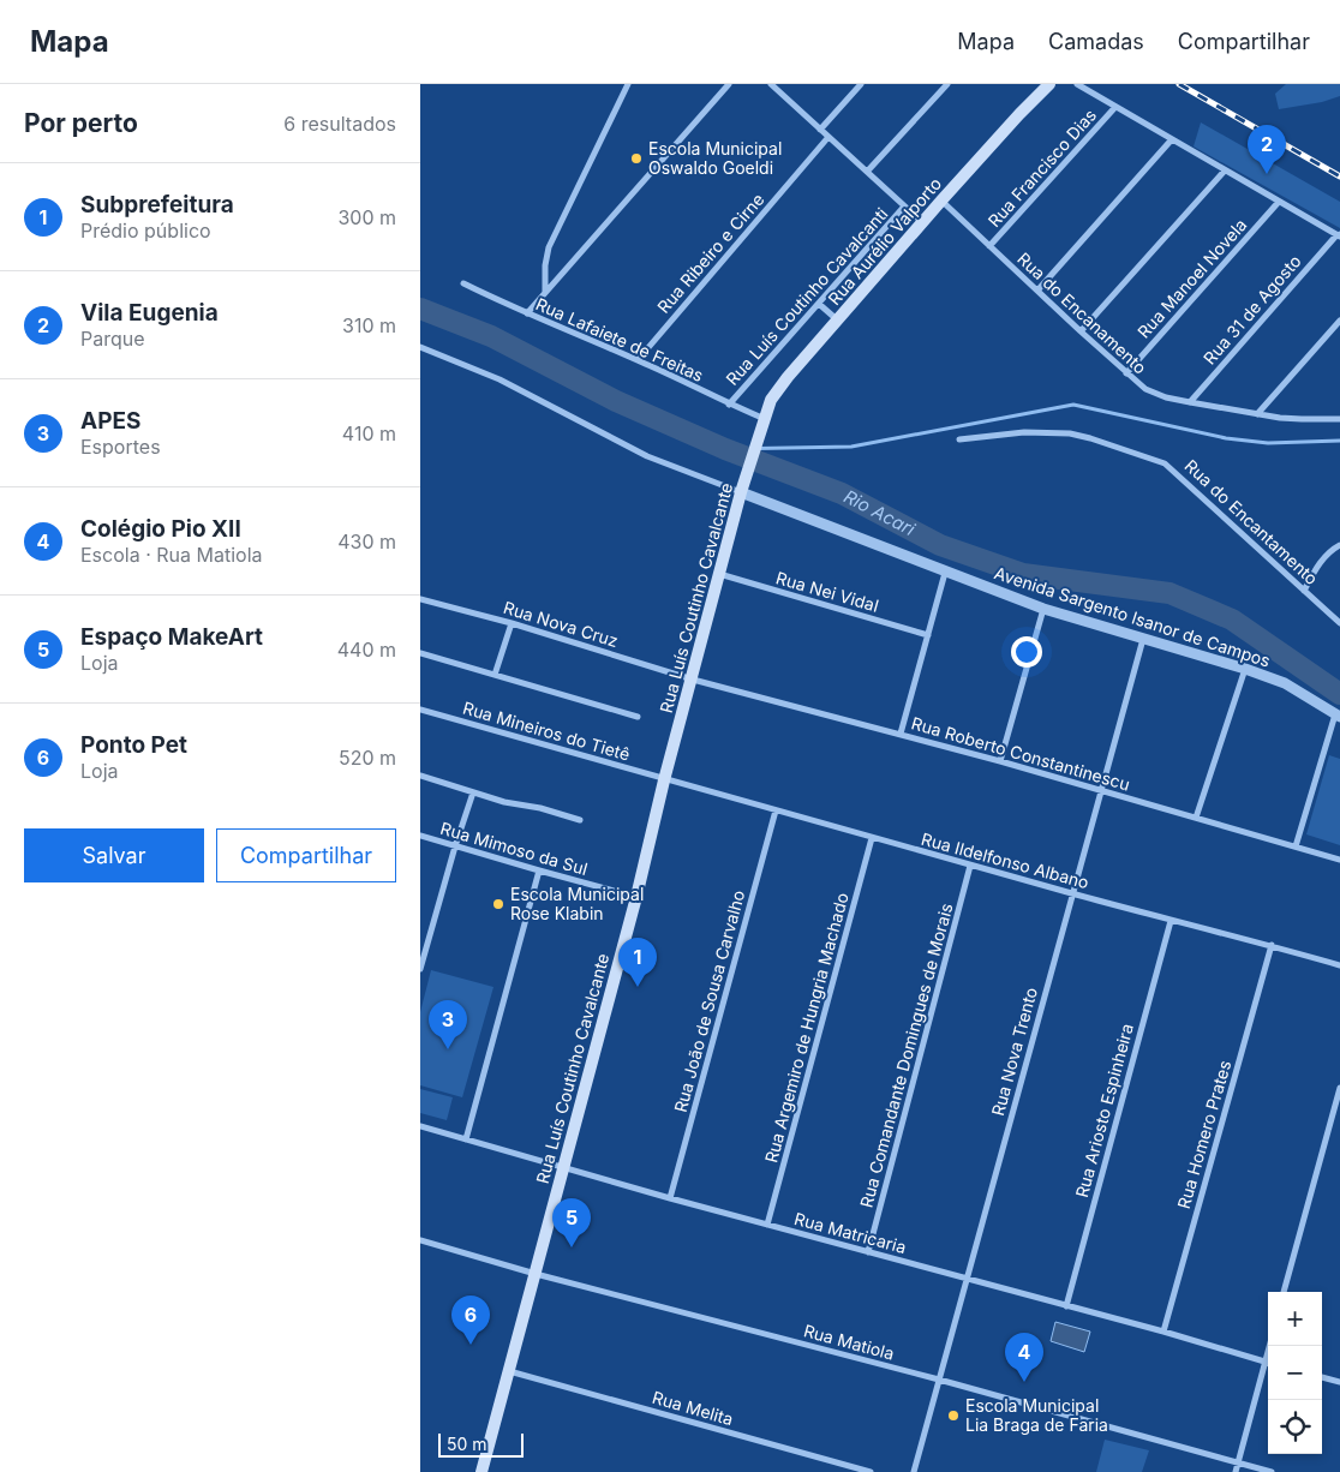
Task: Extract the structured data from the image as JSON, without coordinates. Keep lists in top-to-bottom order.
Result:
{
  "streets": {
    "main road": ["Rua Aurélio Valporto", "Rua Luís Coutinho Cavalcante"],
    "street": [
      "Rua Francisco Dias",
      "Rua Ribeiro e Cirne",
      "Rua Manoel Novela",
      "Rua Luís Coutinho Cavalcanti",
      "Rua 31 de Agosto",
      "Rua do Encanamento",
      "Rua Lafaiete de Freitas",
      "Rua do Encantamento",
      "Rua Nei Vidal",
      "Avenida Sargento Isanor de Campos",
      "Rua Nova Cruz",
      "Rua Mineiros do Tietê",
      "Rua Roberto Constantinescu",
      "Rua Mimoso da Sul",
      "Rua Ildelfonso Albano",
      "Rua João de Sousa Carvalho",
      "Rua Argemiro de Hungria Machado",
      "Rua Nova Trento",
      "Rua Comandante Domingues de Morais",
      "Rua Ariosto Espinheira",
      "Rua Homero Prates",
      "Rua Matricaria",
      "Rua Matiola",
      "Rua Melita"
    ]
  },
  "crossings": [
    ["Rua Francisco Dias", "Rua do Encanamento"],
    ["Rua Aurélio Valporto", "Rua do Encanamento"],
    ["Rua Aurélio Valporto", "Rua Lafaiete de Freitas"],
    ["Rua Aurélio Valporto", "Rua Luís Coutinho Cavalcante"],
    ["Rua Ribeiro e Cirne", "Rua Lafaiete de Freitas"],
    ["Rua Manoel Novela", "Rua do Encanamento"],
    ["Rua Luís Coutinho Cavalcanti", "Rua Lafaiete de Freitas"],
    ["Rua 31 de Agosto", "Rua do Encanamento"],
    ["Rua Lafaiete de Freitas", "Rua Luís Coutinho Cavalcante"],
    ["Rua Nei Vidal", "Rua Luís Coutinho Cavalcante"],
    ["Rua Luís Coutinho Cavalcante", "Avenida Sargento Isanor de Campos"],
    ["Rua Luís Coutinho Cavalcante", "Rua Nova Cruz"],
    ["Rua Luís Coutinho Cavalcante", "Rua Mineiros do Tietê"],
    ["Rua Luís Coutinho Cavalcante", "Rua Roberto Constantinescu"],
    ["Rua Luís Coutinho Cavalcante", "Rua Mimoso da Sul"],
    ["Rua Luís Coutinho Cavalcante", "Rua Ildelfonso Albano"],
    ["Rua Luís Coutinho Cavalcante", "Rua Matricaria"],
    ["Rua Luís Coutinho Cavalcante", "Rua Matiola"],
    ["Rua Luís Coutinho Cavalcante", "Rua Melita"],
    ["Avenida Sargento Isanor de Campos", "Rua Nova Trento"],
    ["Rua Nova Cruz", "Rua Roberto Constantinescu"],
    ["Rua Mineiros do Tietê", "Rua Ildelfonso Albano"],
    ["Rua Roberto Constantinescu", "Rua Nova Trento"],
    ["Rua Ildelfonso Albano", "Rua João de Sousa Carvalho"],
    ["Rua Ildelfonso Albano", "Rua Argemiro de Hungria Machado"],
    ["Rua Ildelfonso Albano", "Rua Nova Trento"],
    ["Rua Ildelfonso Albano", "Rua Comandante Domingues de Morais"],
    ["Rua Ildelfonso Albano", "Rua Ariosto Espinheira"],
    ["Rua Ildelfonso Albano", "Rua Homero Prates"],
    ["Rua João de Sousa Carvalho", "Rua Matricaria"],
    ["Rua Argemiro de Hungria Machado", "Rua Matricaria"],
    ["Rua Nova Trento", "Rua Matricaria"],
    ["Rua Nova Trento", "Rua Matiola"],
    ["Rua Comandante Domingues de Morais", "Rua Matricaria"],
    ["Rua Ariosto Espinheira", "Rua Matricaria"],
    ["Rua Homero Prates", "Rua Matricaria"]
  ],
  "water": ["Rio Acari"],
  "places": ["Escola Municipal Oswaldo Goeldi", "Escola Municipal Rose Klabin", "Escola Municipal Lia Braga de Faria"],
  "scale_bar": "50 m",
  "page": {
    "header": "Mapa",
    "nav": ["Mapa", "Camadas", "Compartilhar"],
    "heading": ["Por perto", "6 resultados"],
    "pins": [
      "2",
      "1",
      "3",
      "5",
      "6",
      "4"
    ],
    "list": [
      {
        "mark": "1",
        "name": "Subprefeitura",
        "note": "Prédio público",
        "value": "300 m"
      },
      {
        "mark": "2",
        "name": "Vila Eugenia",
        "note": "Parque",
        "value": "310 m"
      },
      {
        "mark": "3",
        "name": "APES",
        "note": "Esportes",
        "value": "410 m"
      },
      {
        "mark": "4",
        "name": "Colégio Pio XII",
        "note": "Escola · Rua Matiola",
        "value": "430 m"
      },
      {
        "mark": "5",
        "name": "Espaço MakeArt",
        "note": "Loja",
        "value": "440 m"
      },
      {
        "mark": "6",
        "name": "Ponto Pet",
        "note": "Loja",
        "value": "520 m"
      }
    ],
    "buttons": ["Salvar", "Compartilhar"],
    "map_buttons": ["+", "−"],
    "scale": "50 m"
  }
}
